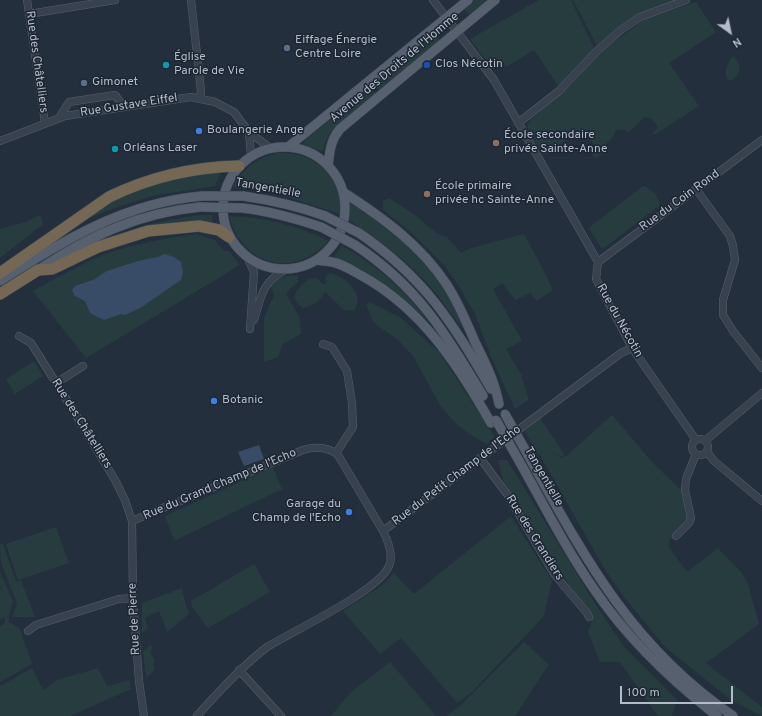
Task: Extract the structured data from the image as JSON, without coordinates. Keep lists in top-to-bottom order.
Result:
{
  "streets": {
    "main road": ["Avenue des Droits de l'Homme", "Tangentielle"],
    "street": [
      "Rue des Châtelliers",
      "Rue Gustave Eiffel",
      "Rue du Coin Rond",
      "Rue du Nécotin",
      "Rue du Petit Champ de l'Echo",
      "Rue du Grand Champ de l'Echo",
      "Rue des Grandiers",
      "Rue de Pierre"
    ]
  },
  "crossings": [
    ["Rue des Châtelliers", "Rue Gustave Eiffel"],
    ["Rue des Châtelliers", "Rue du Grand Champ de l'Echo"],
    ["Rue des Châtelliers", "Rue de Pierre"],
    ["Avenue des Droits de l'Homme", "Rue Gustave Eiffel"],
    ["Rue du Coin Rond", "Rue du Nécotin"],
    ["Rue du Nécotin", "Rue du Petit Champ de l'Echo"],
    ["Rue du Petit Champ de l'Echo", "Rue des Grandiers"],
    ["Rue du Grand Champ de l'Echo", "Rue de Pierre"]
  ],
  "places": [
    "Eiffage Énergie Centre Loire",
    "Église Parole de Vie",
    "Clos Nécotin",
    "Gimonet",
    "Boulangerie Ange",
    "École secondaire privée Sainte-Anne",
    "Orléans Laser",
    "École primaire privée hc Sainte-Anne",
    "Botanic",
    "Garage du Champ de l'Echo"
  ],
  "scale_bar": "100 m",
  "north": "bottom right"
}
